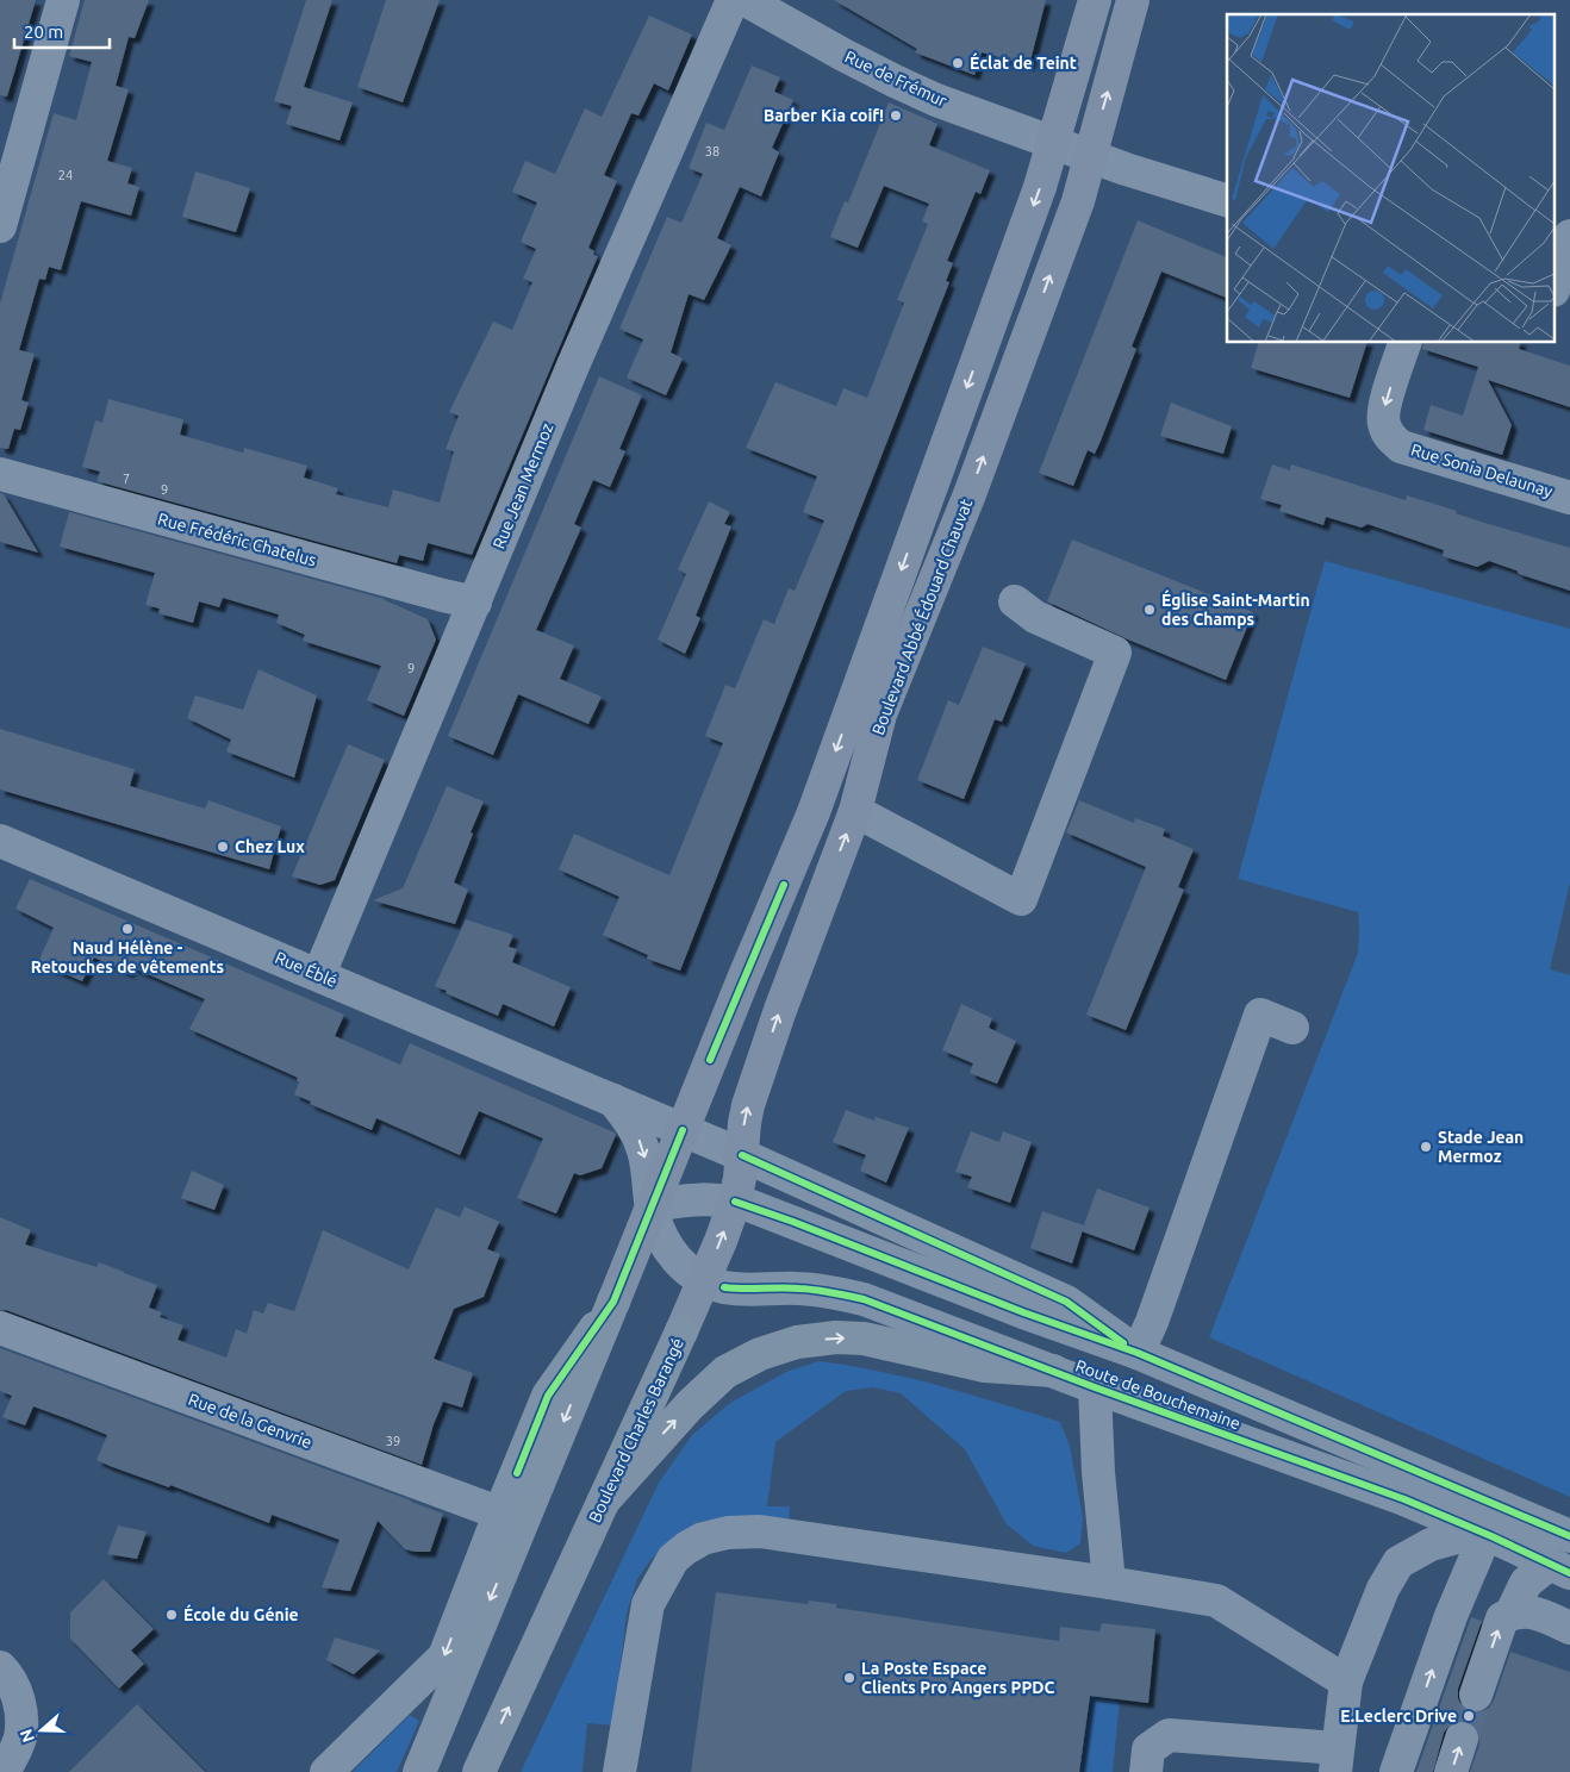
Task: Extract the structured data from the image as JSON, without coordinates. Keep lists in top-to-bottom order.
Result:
{
  "streets": {
    "highway": ["Boulevard Charles Barangé"],
    "main road": ["Boulevard Abbé Édouard Chauvat"],
    "street": [
      "Rue de Frémur",
      "Rue Sonia Delaunay",
      "Rue Jean Mermoz",
      "Rue Frédéric Chatelus",
      "Rue Éblé",
      "Route de Bouchemaine",
      "Rue de la Genvrie"
    ]
  },
  "crossings": [
    ["Rue de Frémur", "Boulevard Abbé Édouard Chauvat"],
    ["Rue Jean Mermoz", "Rue Frédéric Chatelus"],
    ["Rue Jean Mermoz", "Rue Éblé"],
    ["Boulevard Abbé Édouard Chauvat", "Rue Éblé"],
    ["Boulevard Abbé Édouard Chauvat", "Boulevard Charles Barangé"],
    ["Rue Éblé", "Route de Bouchemaine"],
    ["Rue Éblé", "Boulevard Charles Barangé"],
    ["Route de Bouchemaine", "Boulevard Charles Barangé"]
  ],
  "one_way": ["Boulevard Charles Barangé"],
  "places": [
    "Éclat de Teint",
    "Barber Kia coif!",
    "Église Saint-Martin des Champs",
    "Chez Lux",
    "Naud Hélène - Retouches de vêtements",
    "Stade Jean Mermoz",
    "École du Génie",
    "La Poste Espace Clients Pro Angers PPDC",
    "E.Leclerc Drive"
  ],
  "house_numbers": [
    "38",
    "24",
    "7",
    "9",
    "9",
    "39"
  ],
  "scale_bar": "20 m",
  "north": "left"
}
